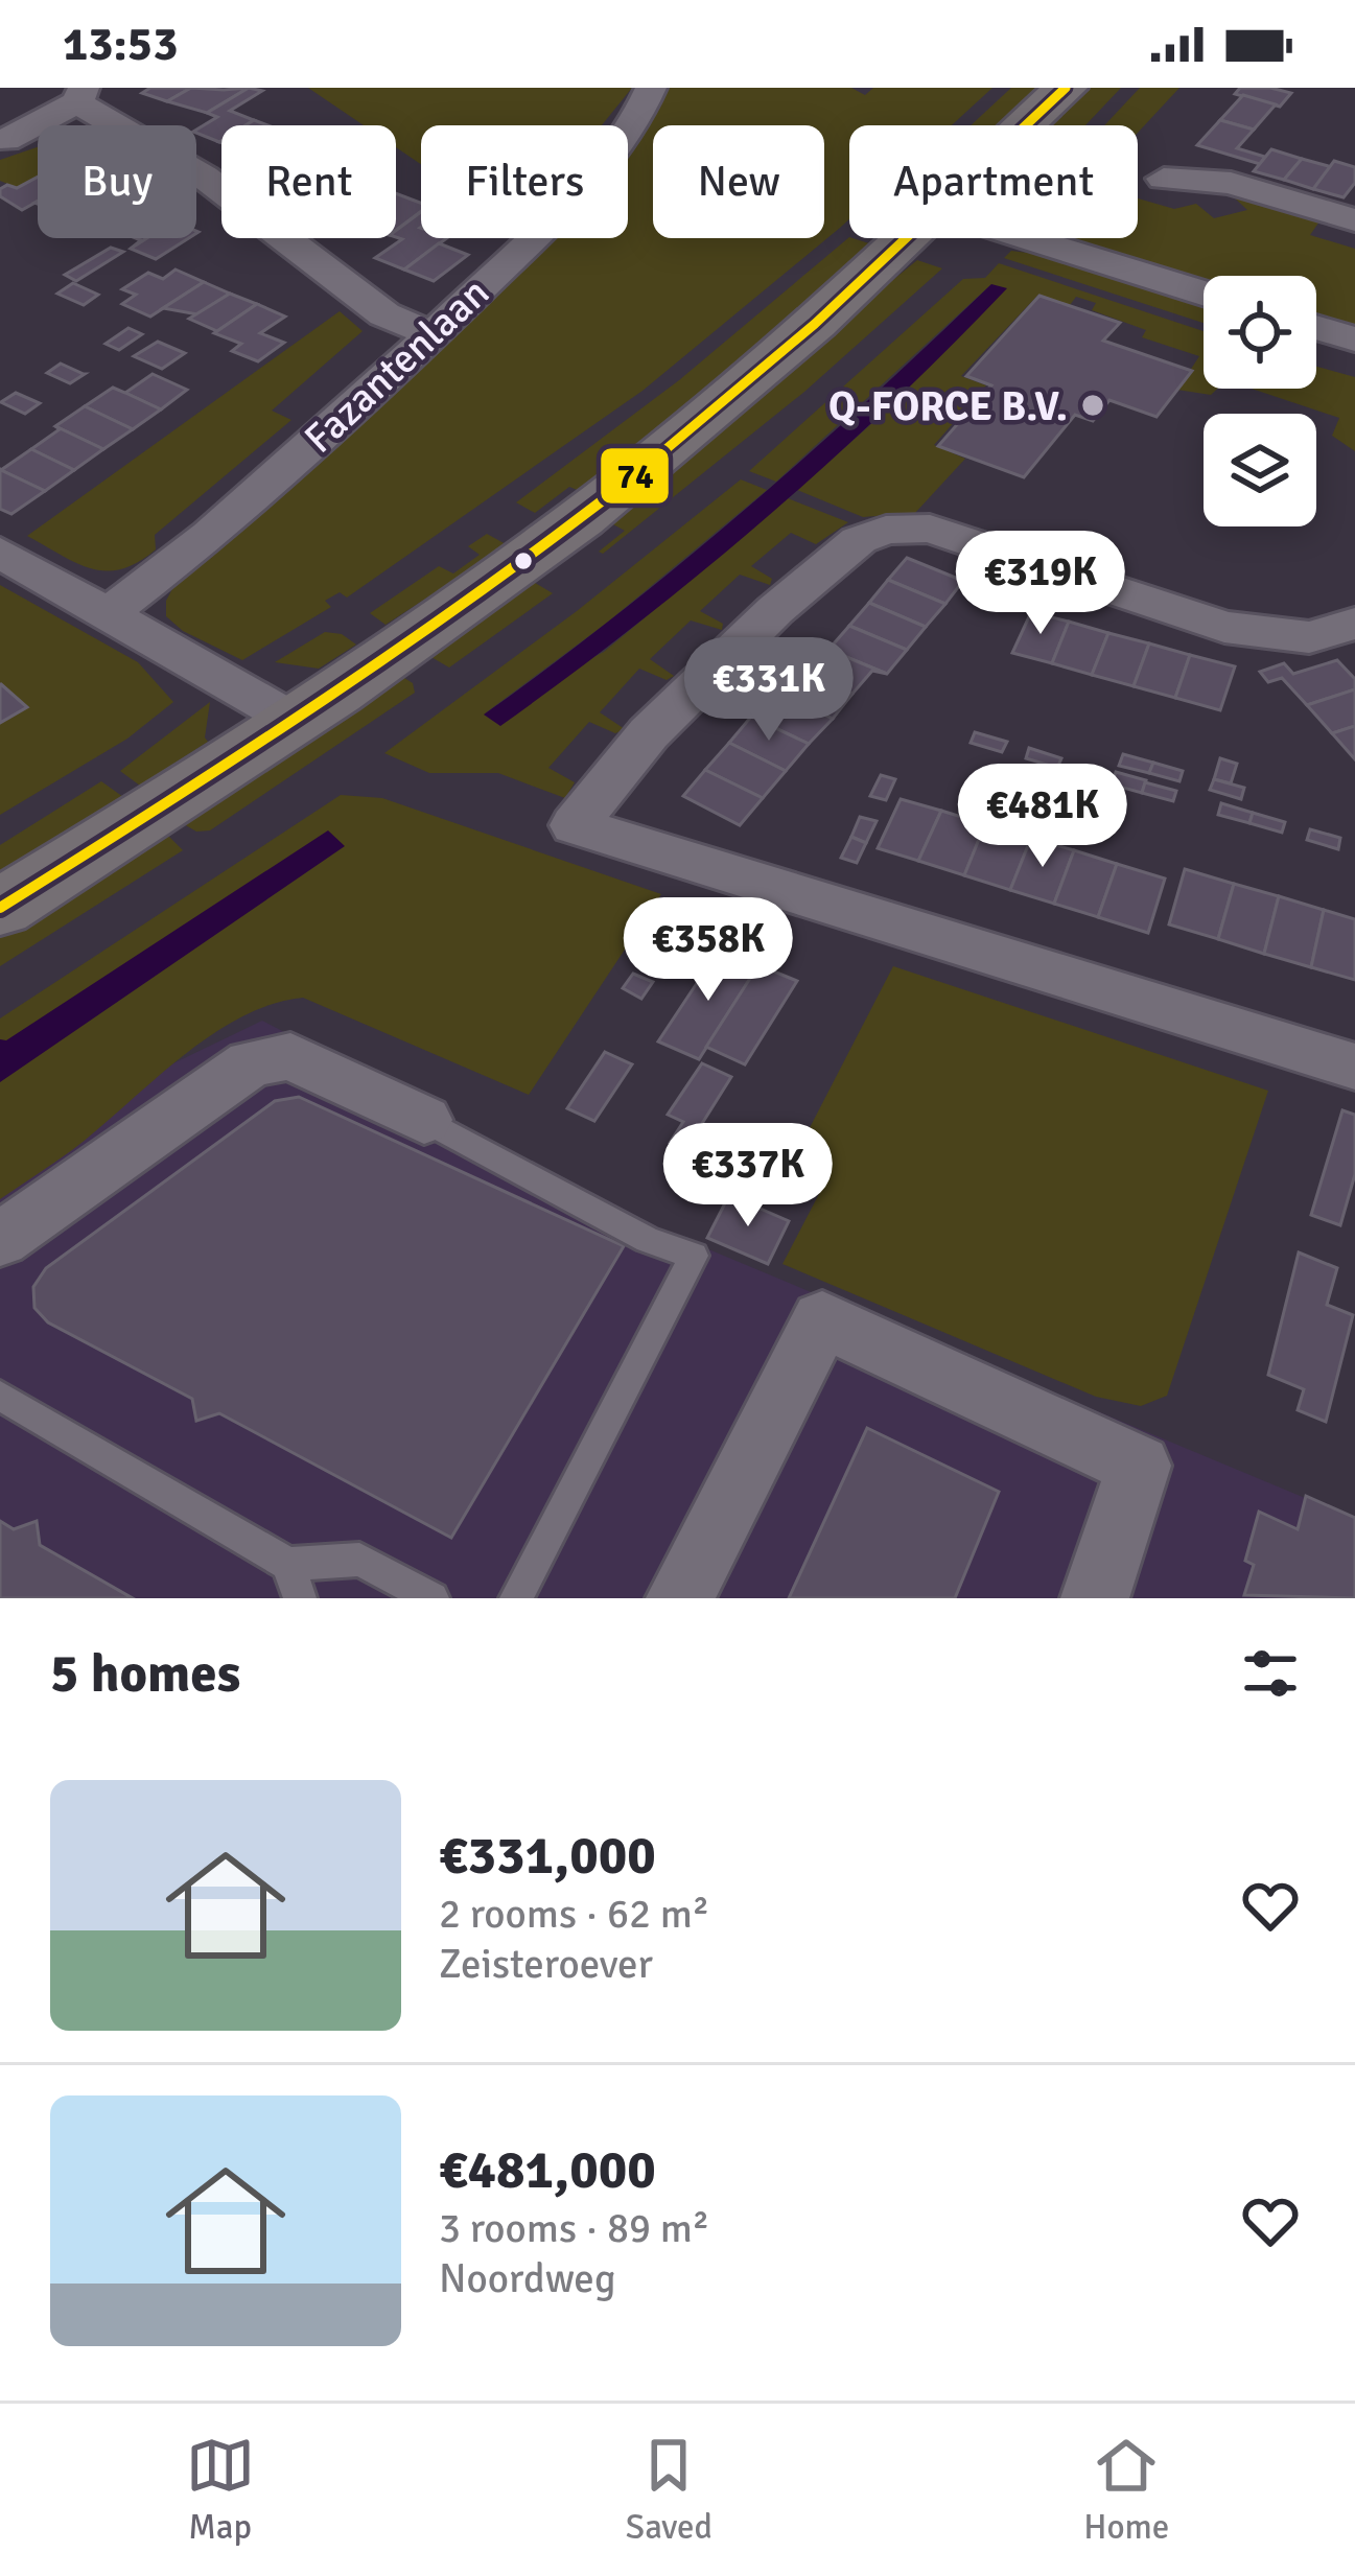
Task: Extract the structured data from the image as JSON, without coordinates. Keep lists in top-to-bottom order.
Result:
{
  "streets": {
    "street": ["Fazantenlaan"]
  },
  "places": ["Q-FORCE B.V."],
  "lines": ["transit line 74"],
  "page": {
    "status": "13:53",
    "chip": [
      "Buy",
      "Rent",
      "Filters",
      "New",
      "Apartment"
    ],
    "price": [
      "€319K",
      "€331K",
      "€481K",
      "€358K",
      "€337K"
    ],
    "heading": "5 homes",
    "list": [
      {
        "name": "€331,000",
        "note": "2 rooms · 62 m² · Zeisteroever"
      },
      {
        "name": "€481,000",
        "note": "3 rooms · 89 m² · Noordweg"
      }
    ],
    "tabs": ["Map", "Saved", "Home"]
  }
}
